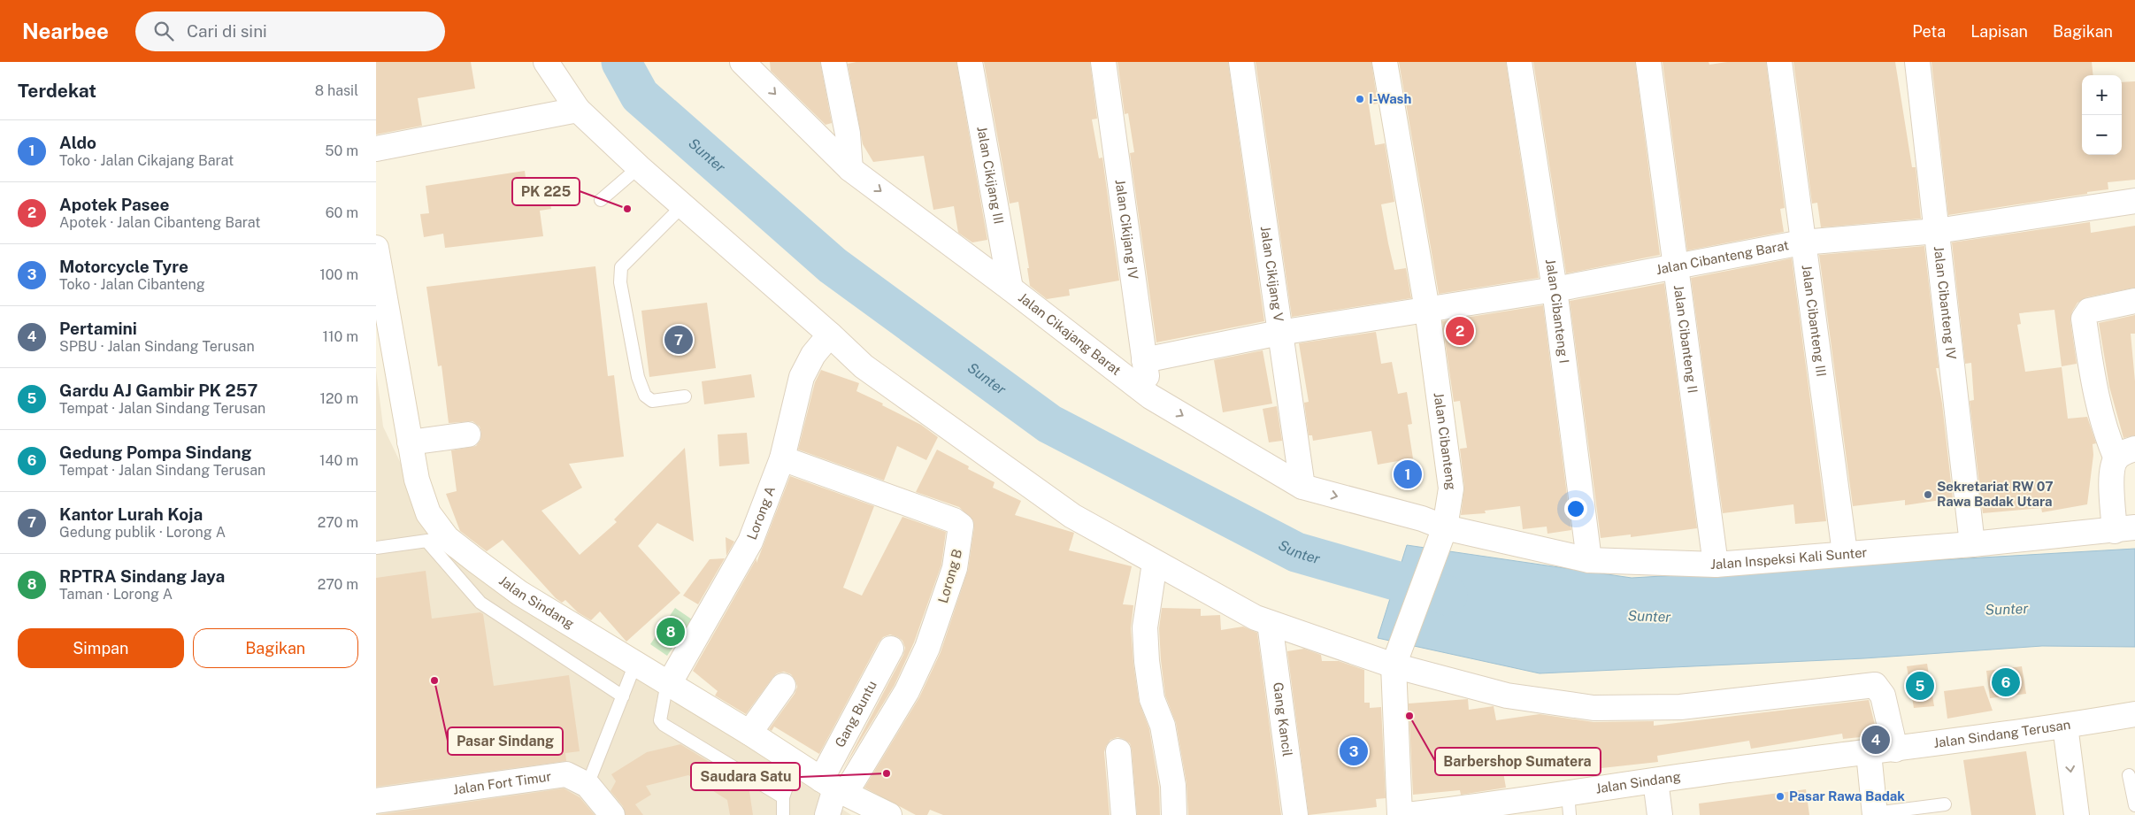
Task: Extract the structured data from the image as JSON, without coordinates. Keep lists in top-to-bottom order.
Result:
{
  "streets": {
    "street": [
      "Jalan Cikijang III",
      "Jalan Cikijang IV",
      "Jalan Cibanteng Barat",
      "Jalan Cikijang V",
      "Jalan Cibanteng IV",
      "Jalan Cibanteng I",
      "Jalan Cibanteng III",
      "Jalan Cikajang Barat",
      "Jalan Cibanteng II",
      "Jalan Cibanteng",
      "Lorong A",
      "Jalan Inspeksi Kali Sunter",
      "Lorong B",
      "Jalan Sindang",
      "Gang Buntu",
      "Gang Kancil",
      "Jalan Sindang Terusan",
      "Jalan Fort Timur"
    ]
  },
  "crossings": [
    ["Jalan Cikijang III", "Jalan Cikajang Barat"],
    ["Jalan Cikijang IV", "Jalan Cibanteng Barat"],
    ["Jalan Cikijang IV", "Jalan Cikajang Barat"],
    ["Jalan Cibanteng Barat", "Jalan Cikijang V"],
    ["Jalan Cibanteng Barat", "Jalan Cibanteng IV"],
    ["Jalan Cibanteng Barat", "Jalan Cibanteng I"],
    ["Jalan Cibanteng Barat", "Jalan Cibanteng III"],
    ["Jalan Cibanteng Barat", "Jalan Cibanteng II"],
    ["Jalan Cibanteng Barat", "Jalan Cibanteng"],
    ["Jalan Cikijang V", "Jalan Cikajang Barat"],
    ["Jalan Cibanteng IV", "Jalan Inspeksi Kali Sunter"],
    ["Jalan Cibanteng I", "Jalan Inspeksi Kali Sunter"],
    ["Jalan Cibanteng III", "Jalan Inspeksi Kali Sunter"],
    ["Jalan Cikajang Barat", "Jalan Cibanteng"],
    ["Jalan Cikajang Barat", "Jalan Inspeksi Kali Sunter"],
    ["Jalan Cibanteng II", "Jalan Inspeksi Kali Sunter"],
    ["Jalan Cibanteng", "Jalan Inspeksi Kali Sunter"],
    ["Lorong A", "Lorong B"],
    ["Lorong A", "Jalan Sindang"],
    ["Lorong B", "Jalan Sindang"],
    ["Lorong B", "Gang Buntu"],
    ["Jalan Sindang", "Gang Buntu"],
    ["Jalan Sindang", "Jalan Sindang Terusan"]
  ],
  "water": ["Sunter"],
  "places": [
    "I-Wash",
    "PK 225",
    "Sekretariat RW 07 Rawa Badak Utara",
    "Pasar Sindang",
    "Barbershop Sumatera",
    "Saudara Satu",
    "Pasar Rawa Badak"
  ],
  "page": {
    "header": "Nearbee",
    "search": "Cari di sini",
    "nav": ["Peta", "Lapisan", "Bagikan"],
    "heading": ["Terdekat", "8 hasil"],
    "map_buttons": ["+", "−"],
    "list": [
      {
        "mark": "1",
        "name": "Aldo",
        "note": "Toko · Jalan Cikajang Barat",
        "value": "50 m"
      },
      {
        "mark": "2",
        "name": "Apotek Pasee",
        "note": "Apotek · Jalan Cibanteng Barat",
        "value": "60 m"
      },
      {
        "mark": "3",
        "name": "Motorcycle Tyre",
        "note": "Toko · Jalan Cibanteng",
        "value": "100 m"
      },
      {
        "mark": "4",
        "name": "Pertamini",
        "note": "SPBU · Jalan Sindang Terusan",
        "value": "110 m"
      },
      {
        "mark": "5",
        "name": "Gardu AJ Gambir PK 257",
        "note": "Tempat · Jalan Sindang Terusan",
        "value": "120 m"
      },
      {
        "mark": "6",
        "name": "Gedung Pompa Sindang",
        "note": "Tempat · Jalan Sindang Terusan",
        "value": "140 m"
      },
      {
        "mark": "7",
        "name": "Kantor Lurah Koja",
        "note": "Gedung publik · Lorong A",
        "value": "270 m"
      },
      {
        "mark": "8",
        "name": "RPTRA Sindang Jaya",
        "note": "Taman · Lorong A",
        "value": "270 m"
      }
    ],
    "pins": [
      "2",
      "7",
      "1",
      "8",
      "6",
      "5",
      "4",
      "3"
    ],
    "buttons": ["Simpan", "Bagikan"]
  }
}
